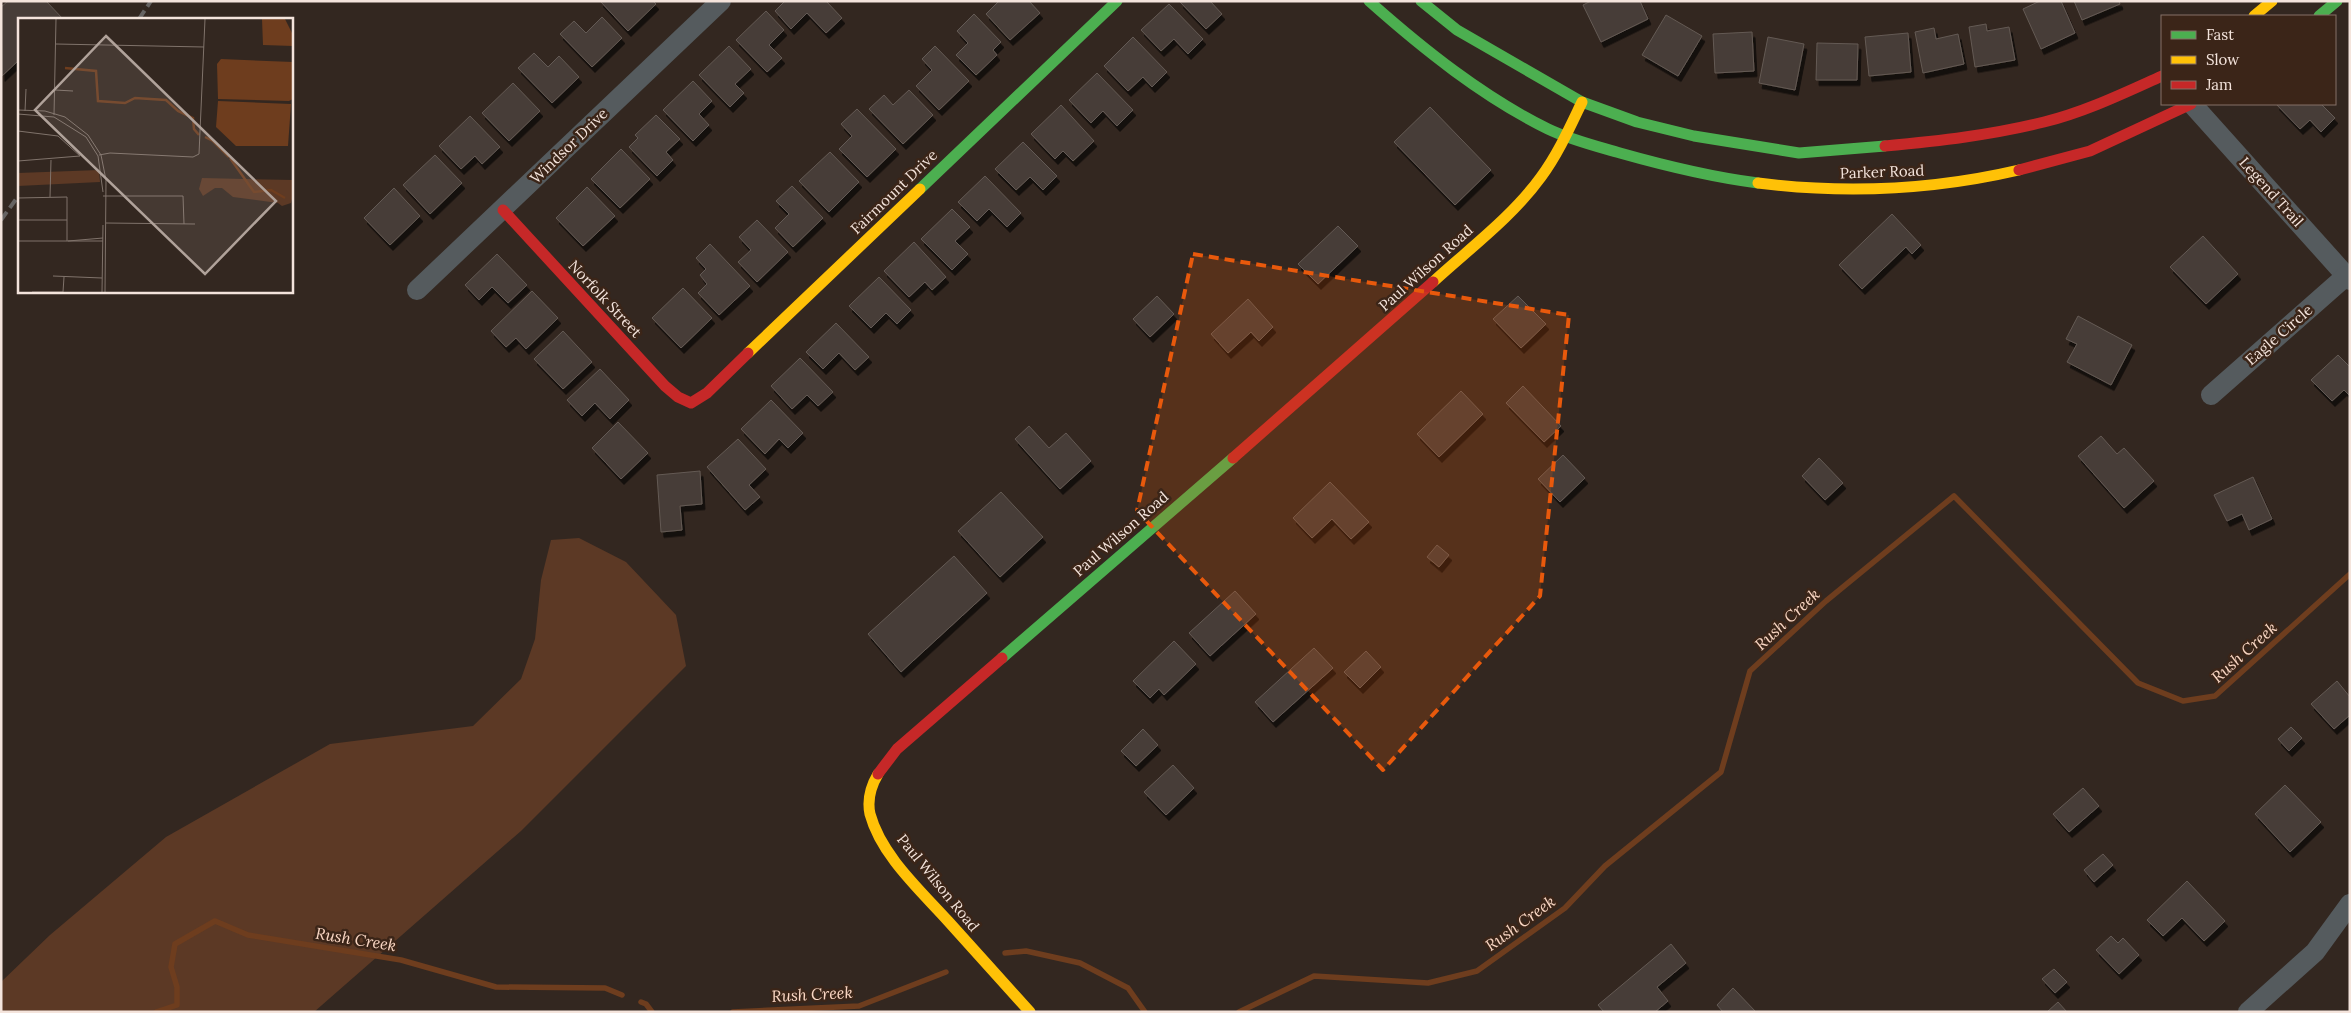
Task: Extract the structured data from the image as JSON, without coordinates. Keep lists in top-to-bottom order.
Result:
{
  "streets": {
    "street": [
      "Windsor Drive",
      "Parker Road",
      "Fairmount Drive",
      "Legend Trail",
      "Paul Wilson Road",
      "Norfolk Street",
      "Eagle Circle"
    ]
  },
  "crossings": [
    ["Windsor Drive", "Norfolk Street"],
    ["Parker Road", "Paul Wilson Road"],
    ["Fairmount Drive", "Norfolk Street"],
    ["Legend Trail", "Eagle Circle"]
  ],
  "water": ["Rush Creek"],
  "legend": ["Fast", "Slow", "Jam"]
}
